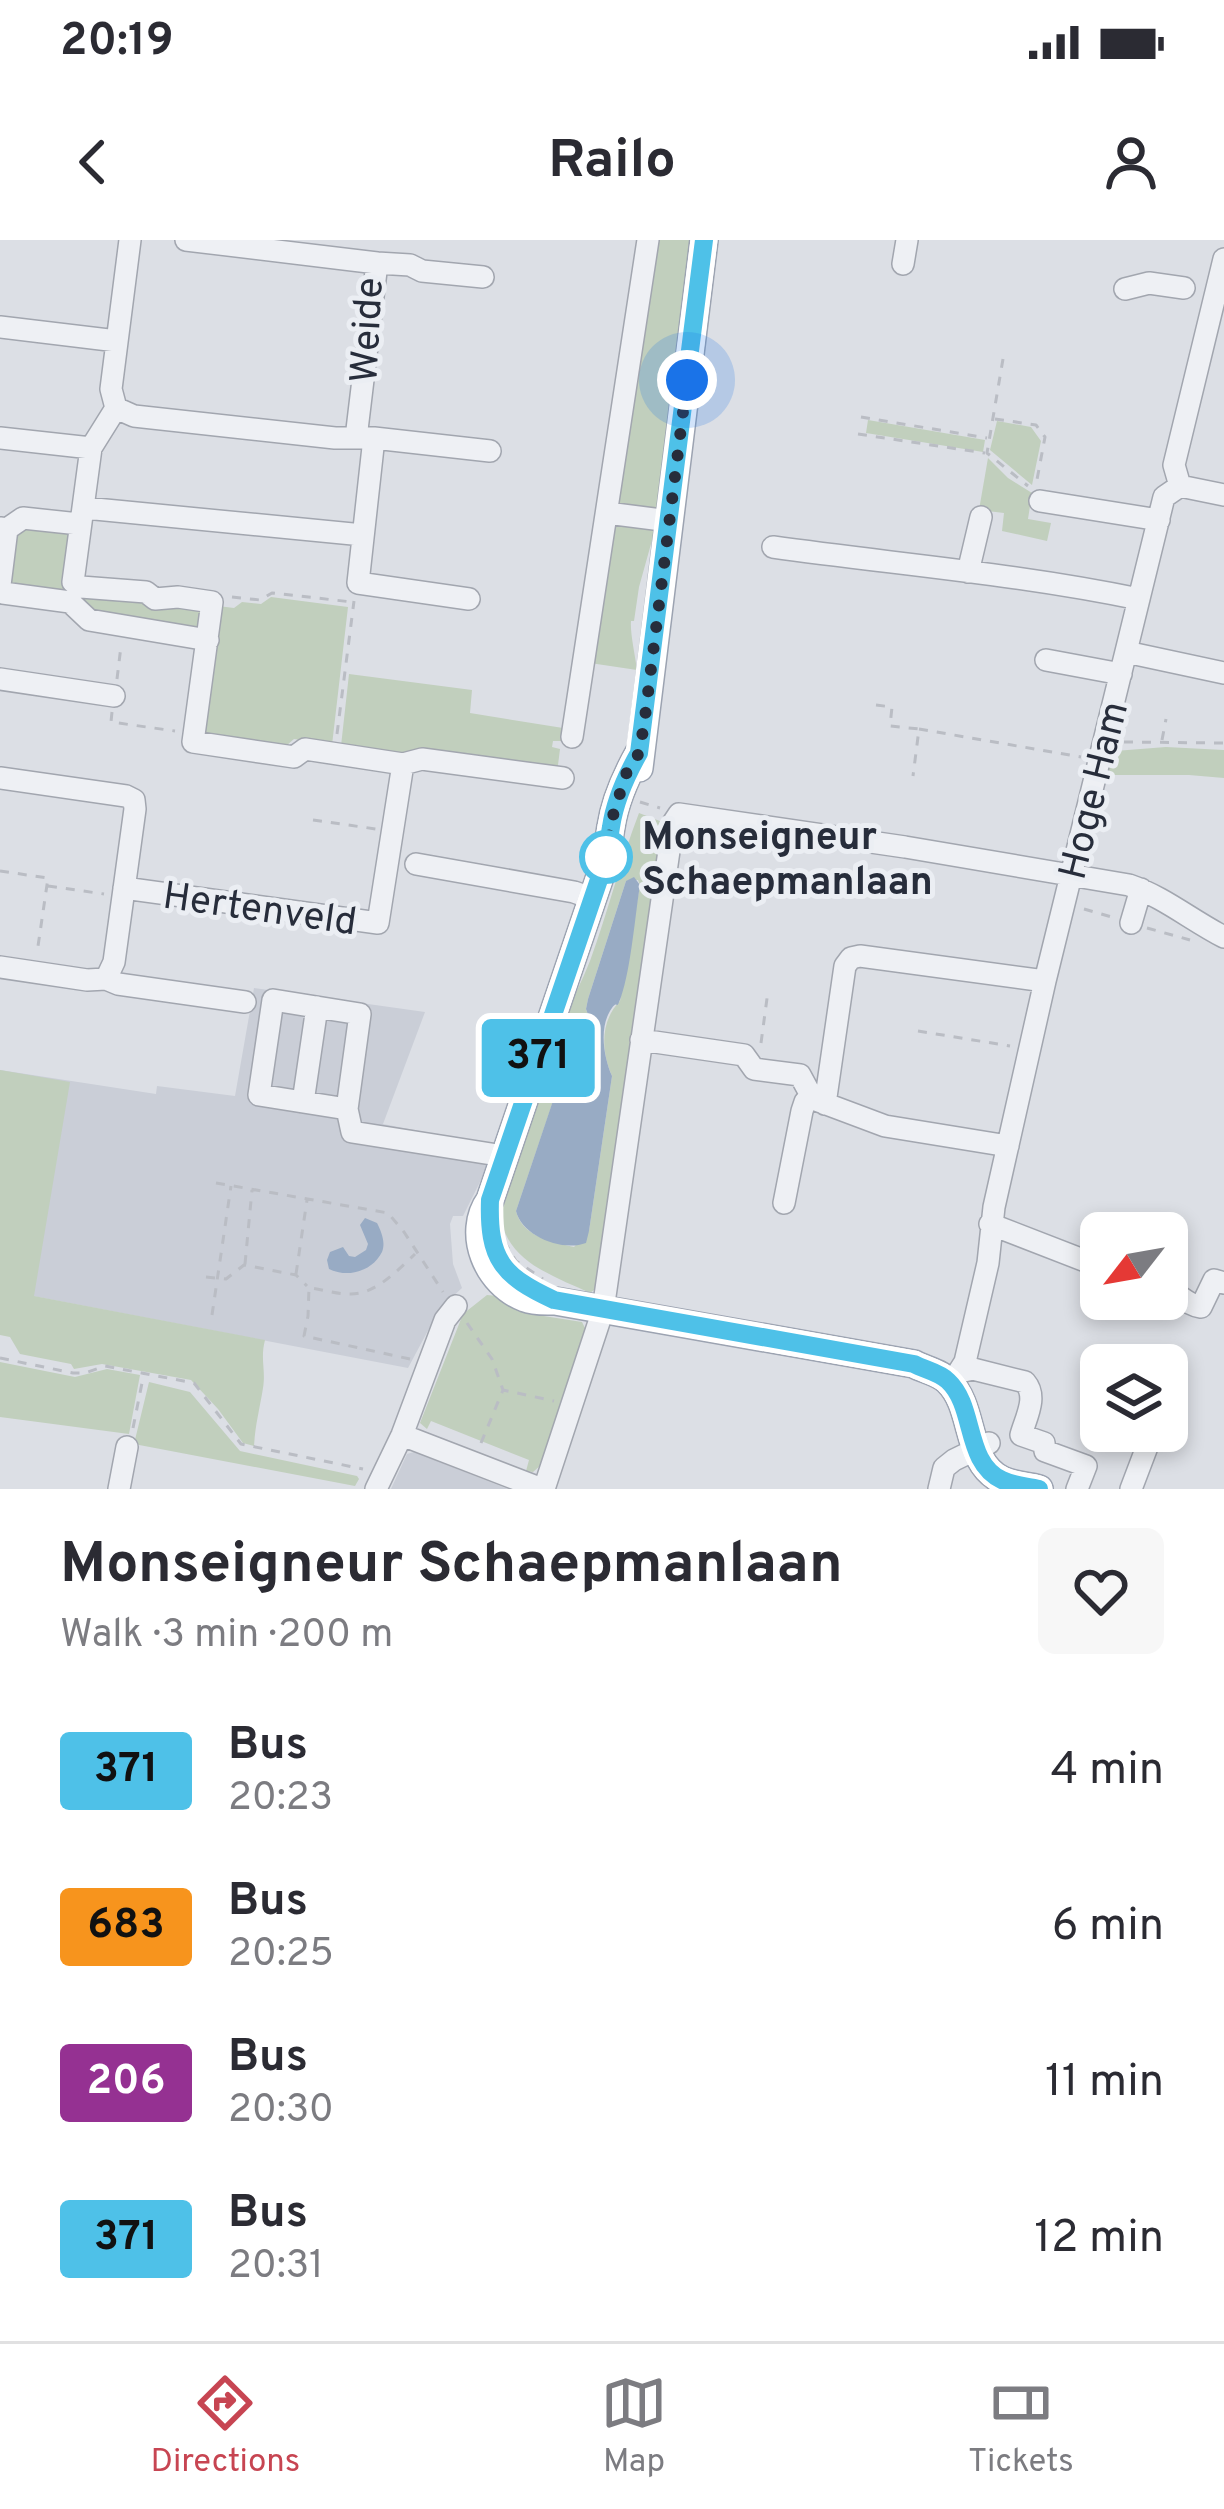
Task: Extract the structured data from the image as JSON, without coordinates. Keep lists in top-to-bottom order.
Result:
{
  "streets": {
    "street": ["Weide", "Hoge Ham", "Hertenveld"]
  },
  "places": ["Monseigneur Schaepmanlaan"],
  "lines": ["bus line 371"],
  "north": "bottom left",
  "page": {
    "status": "20:19",
    "header": "Railo",
    "on_map": "371",
    "heading": ["Monseigneur Schaepmanlaan", "Walk · 3 min · 200 m"],
    "list": [
      {
        "mark": "371",
        "name": "Bus",
        "note": "20:23",
        "value": "4 min"
      },
      {
        "mark": "683",
        "name": "Bus",
        "note": "20:25",
        "value": "6 min"
      },
      {
        "mark": "206",
        "name": "Bus",
        "note": "20:30",
        "value": "11 min"
      },
      {
        "mark": "371",
        "name": "Bus",
        "note": "20:31",
        "value": "12 min"
      }
    ],
    "tabs": ["Directions", "Map", "Tickets"]
  }
}
